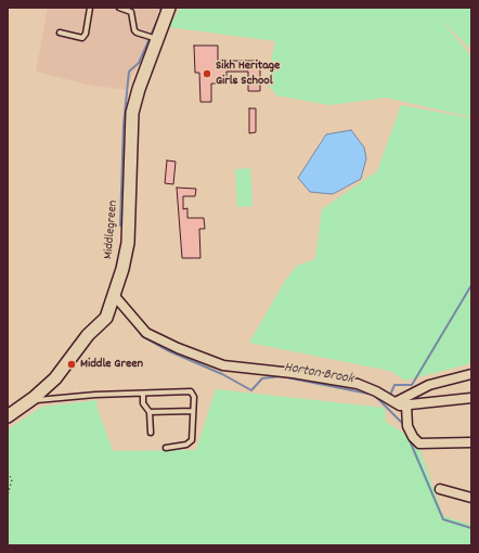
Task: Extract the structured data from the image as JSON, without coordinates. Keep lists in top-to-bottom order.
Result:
{
  "streets": {
    "street": ["Middlegreen"]
  },
  "water": ["Horton Brook"],
  "places": ["Sikh Heritage Girls School", "Middle Green"]
}
